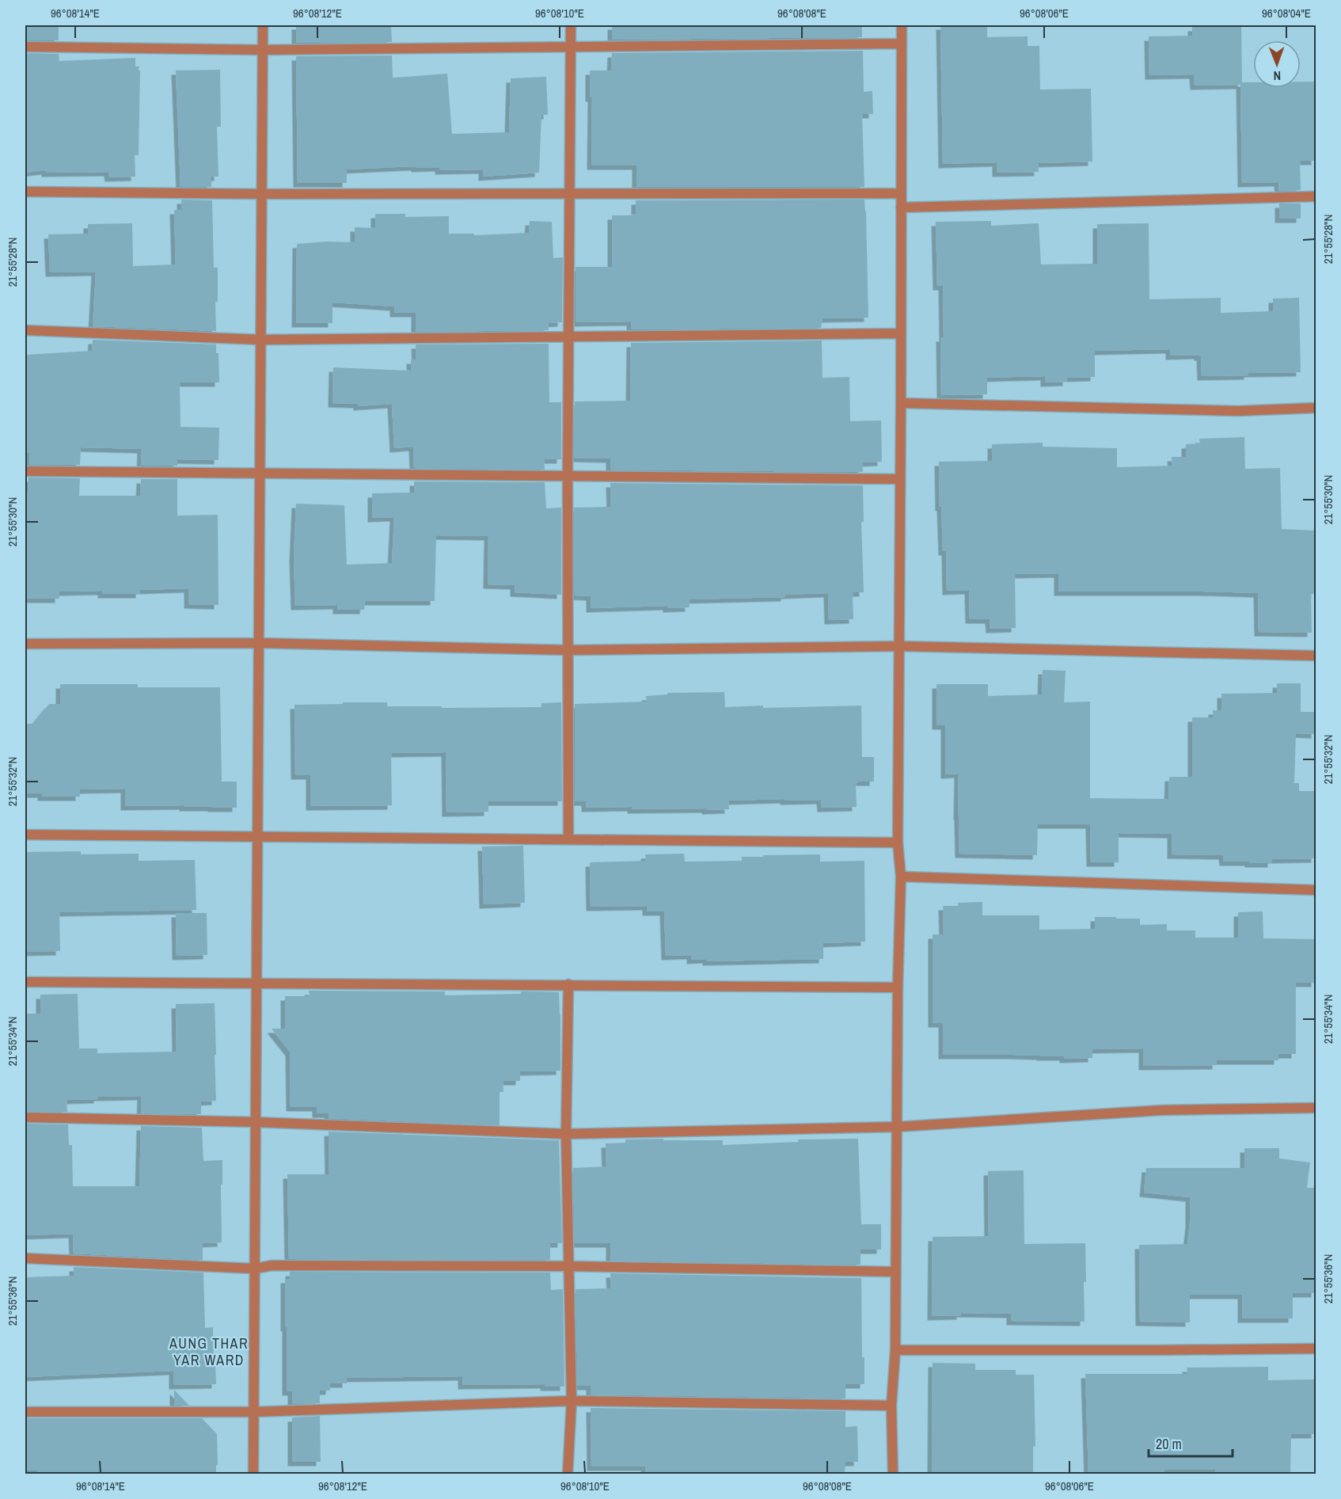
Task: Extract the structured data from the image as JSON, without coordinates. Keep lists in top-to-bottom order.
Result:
{
  "districts": ["AUNG THAR YAR WARD"],
  "scale_bar": "20 m",
  "north": "bottom",
  "coordinates": [
    "96°08'14\"E",
    "96°08'12\"E",
    "96°08'10\"E",
    "96°08'08\"E",
    "96°08'06\"E",
    "96°08'04\"E",
    "21°55'28\"N",
    "21°55'30\"N",
    "21°55'32\"N",
    "21°55'34\"N",
    "21°55'36\"N"
  ]
}
